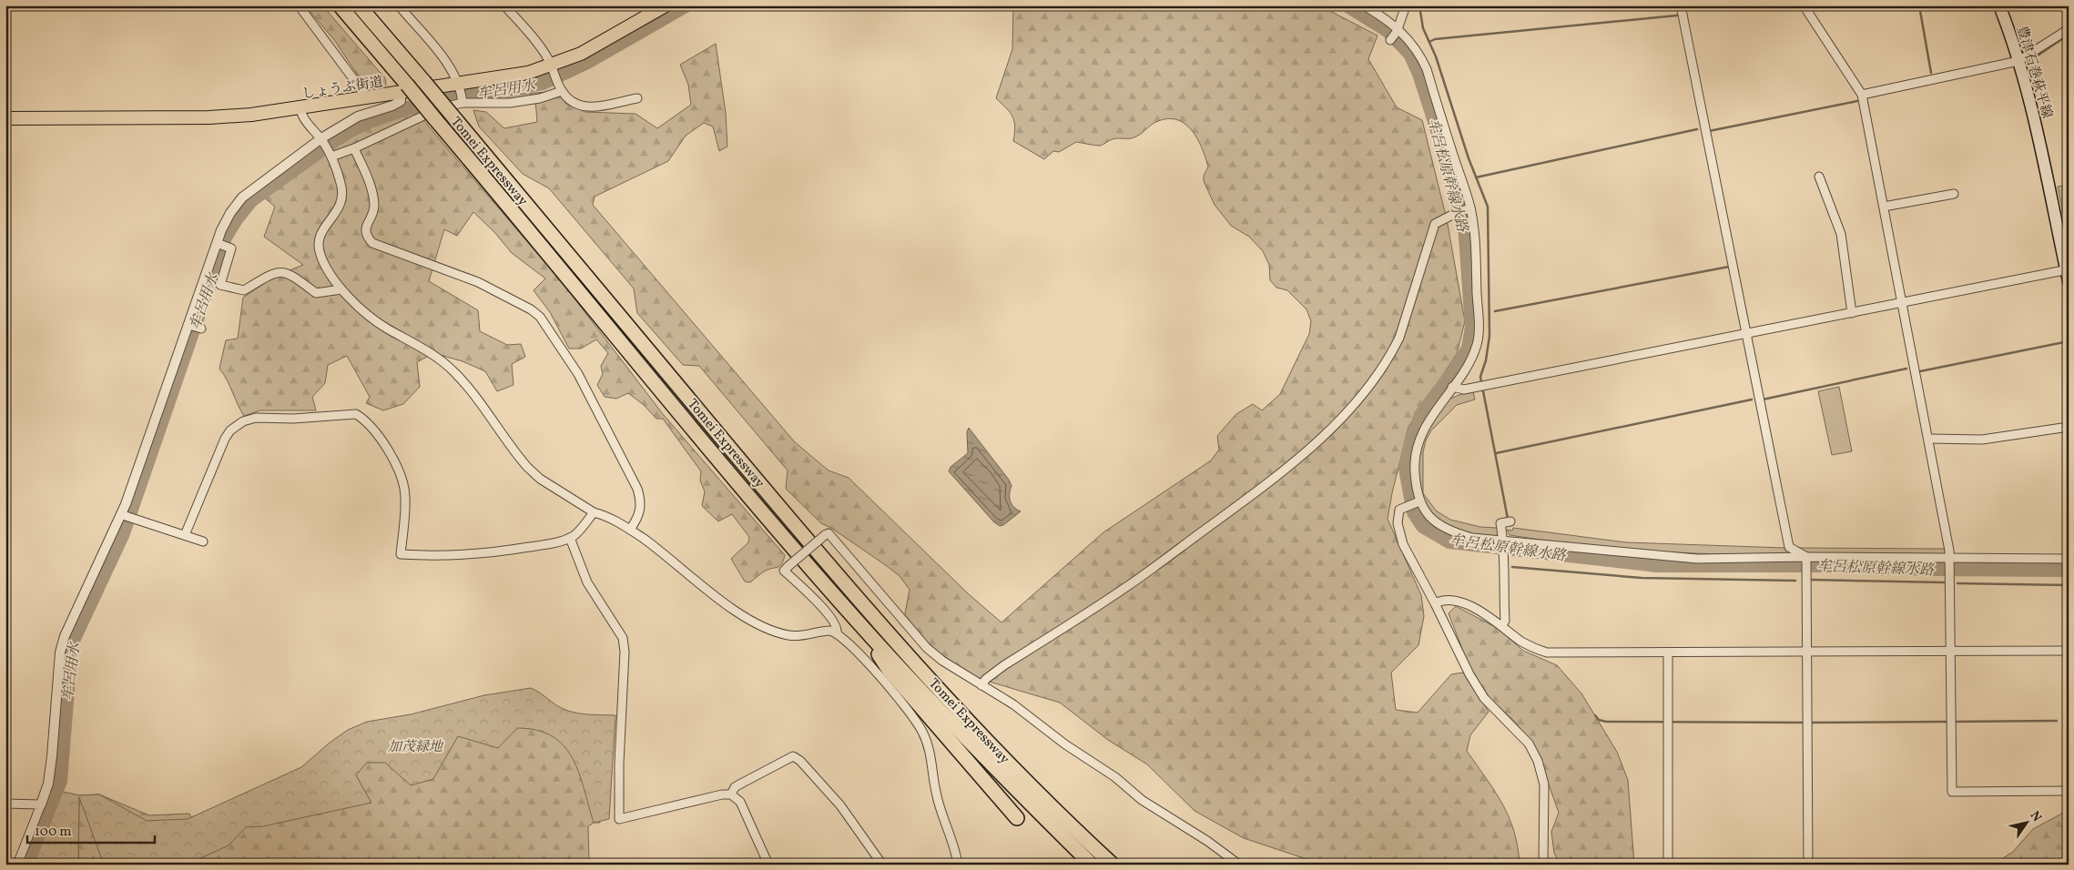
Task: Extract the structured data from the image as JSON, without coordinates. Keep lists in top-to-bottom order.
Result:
{
  "streets": {
    "highway": ["Tomei Expressway"],
    "main road": ["豊津石巻萩平線", "しょうぶ街道"]
  },
  "crossings": [
    ["しょうぶ街道", "Tomei Expressway"]
  ],
  "water": ["牟呂用水", "牟呂松原幹線水路"],
  "parks": ["加茂緑地"],
  "scale_bar": "100 m",
  "north": "top right"
}
